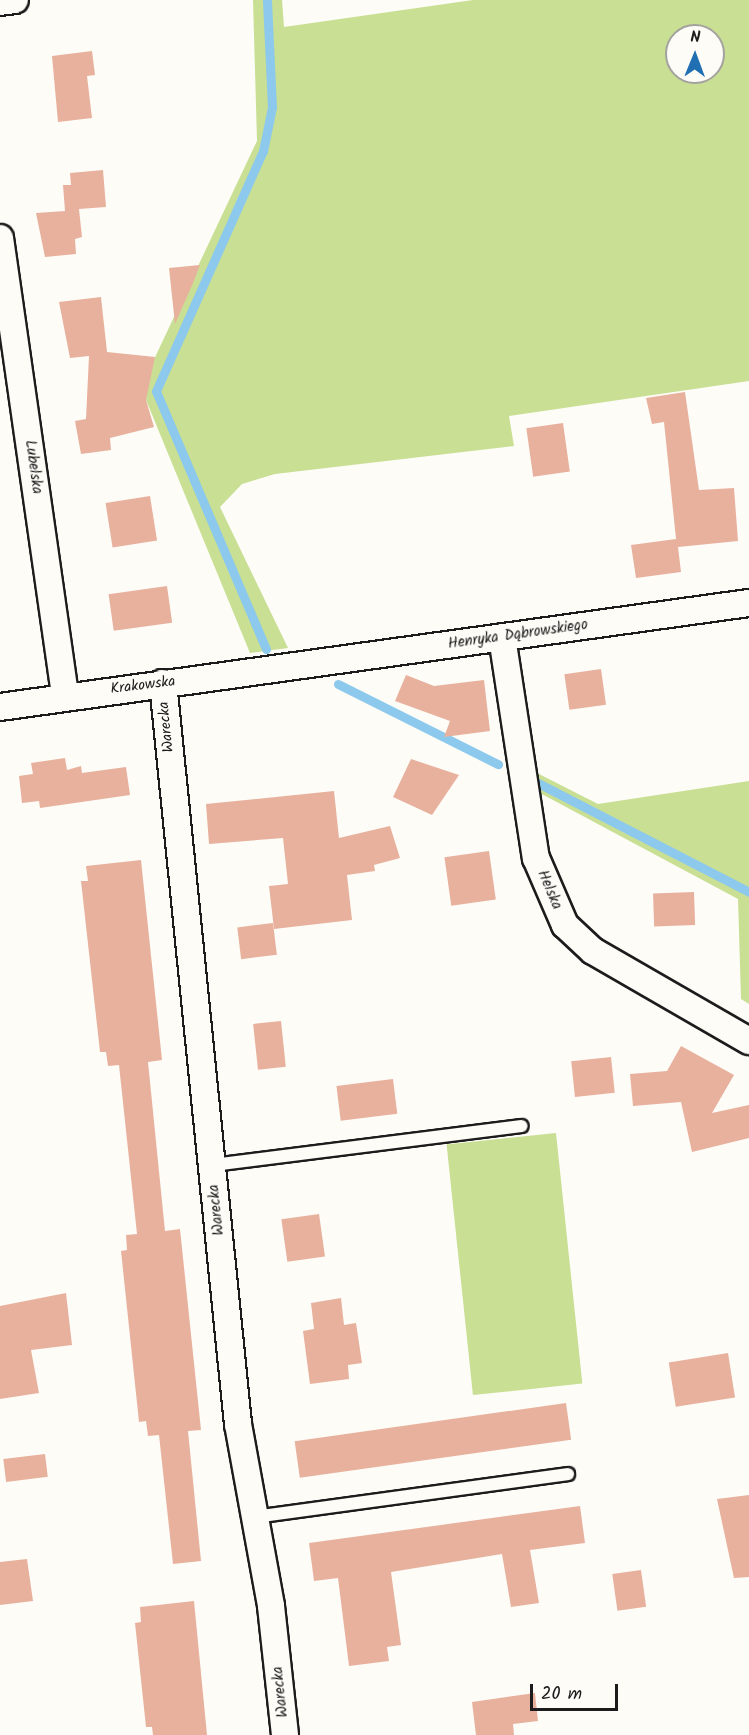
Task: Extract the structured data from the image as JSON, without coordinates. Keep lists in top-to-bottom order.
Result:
{
  "streets": {
    "street": [
      "Lubelska",
      "Henryka Dąbrowskiego",
      "Krakowska",
      "Warecka",
      "Helska"
    ]
  },
  "crossings": [
    ["Lubelska", "Krakowska"],
    ["Henryka Dąbrowskiego", "Krakowska"],
    ["Henryka Dąbrowskiego", "Helska"],
    ["Krakowska", "Warecka"]
  ],
  "scale_bar": "20 m",
  "north": "top"
}
